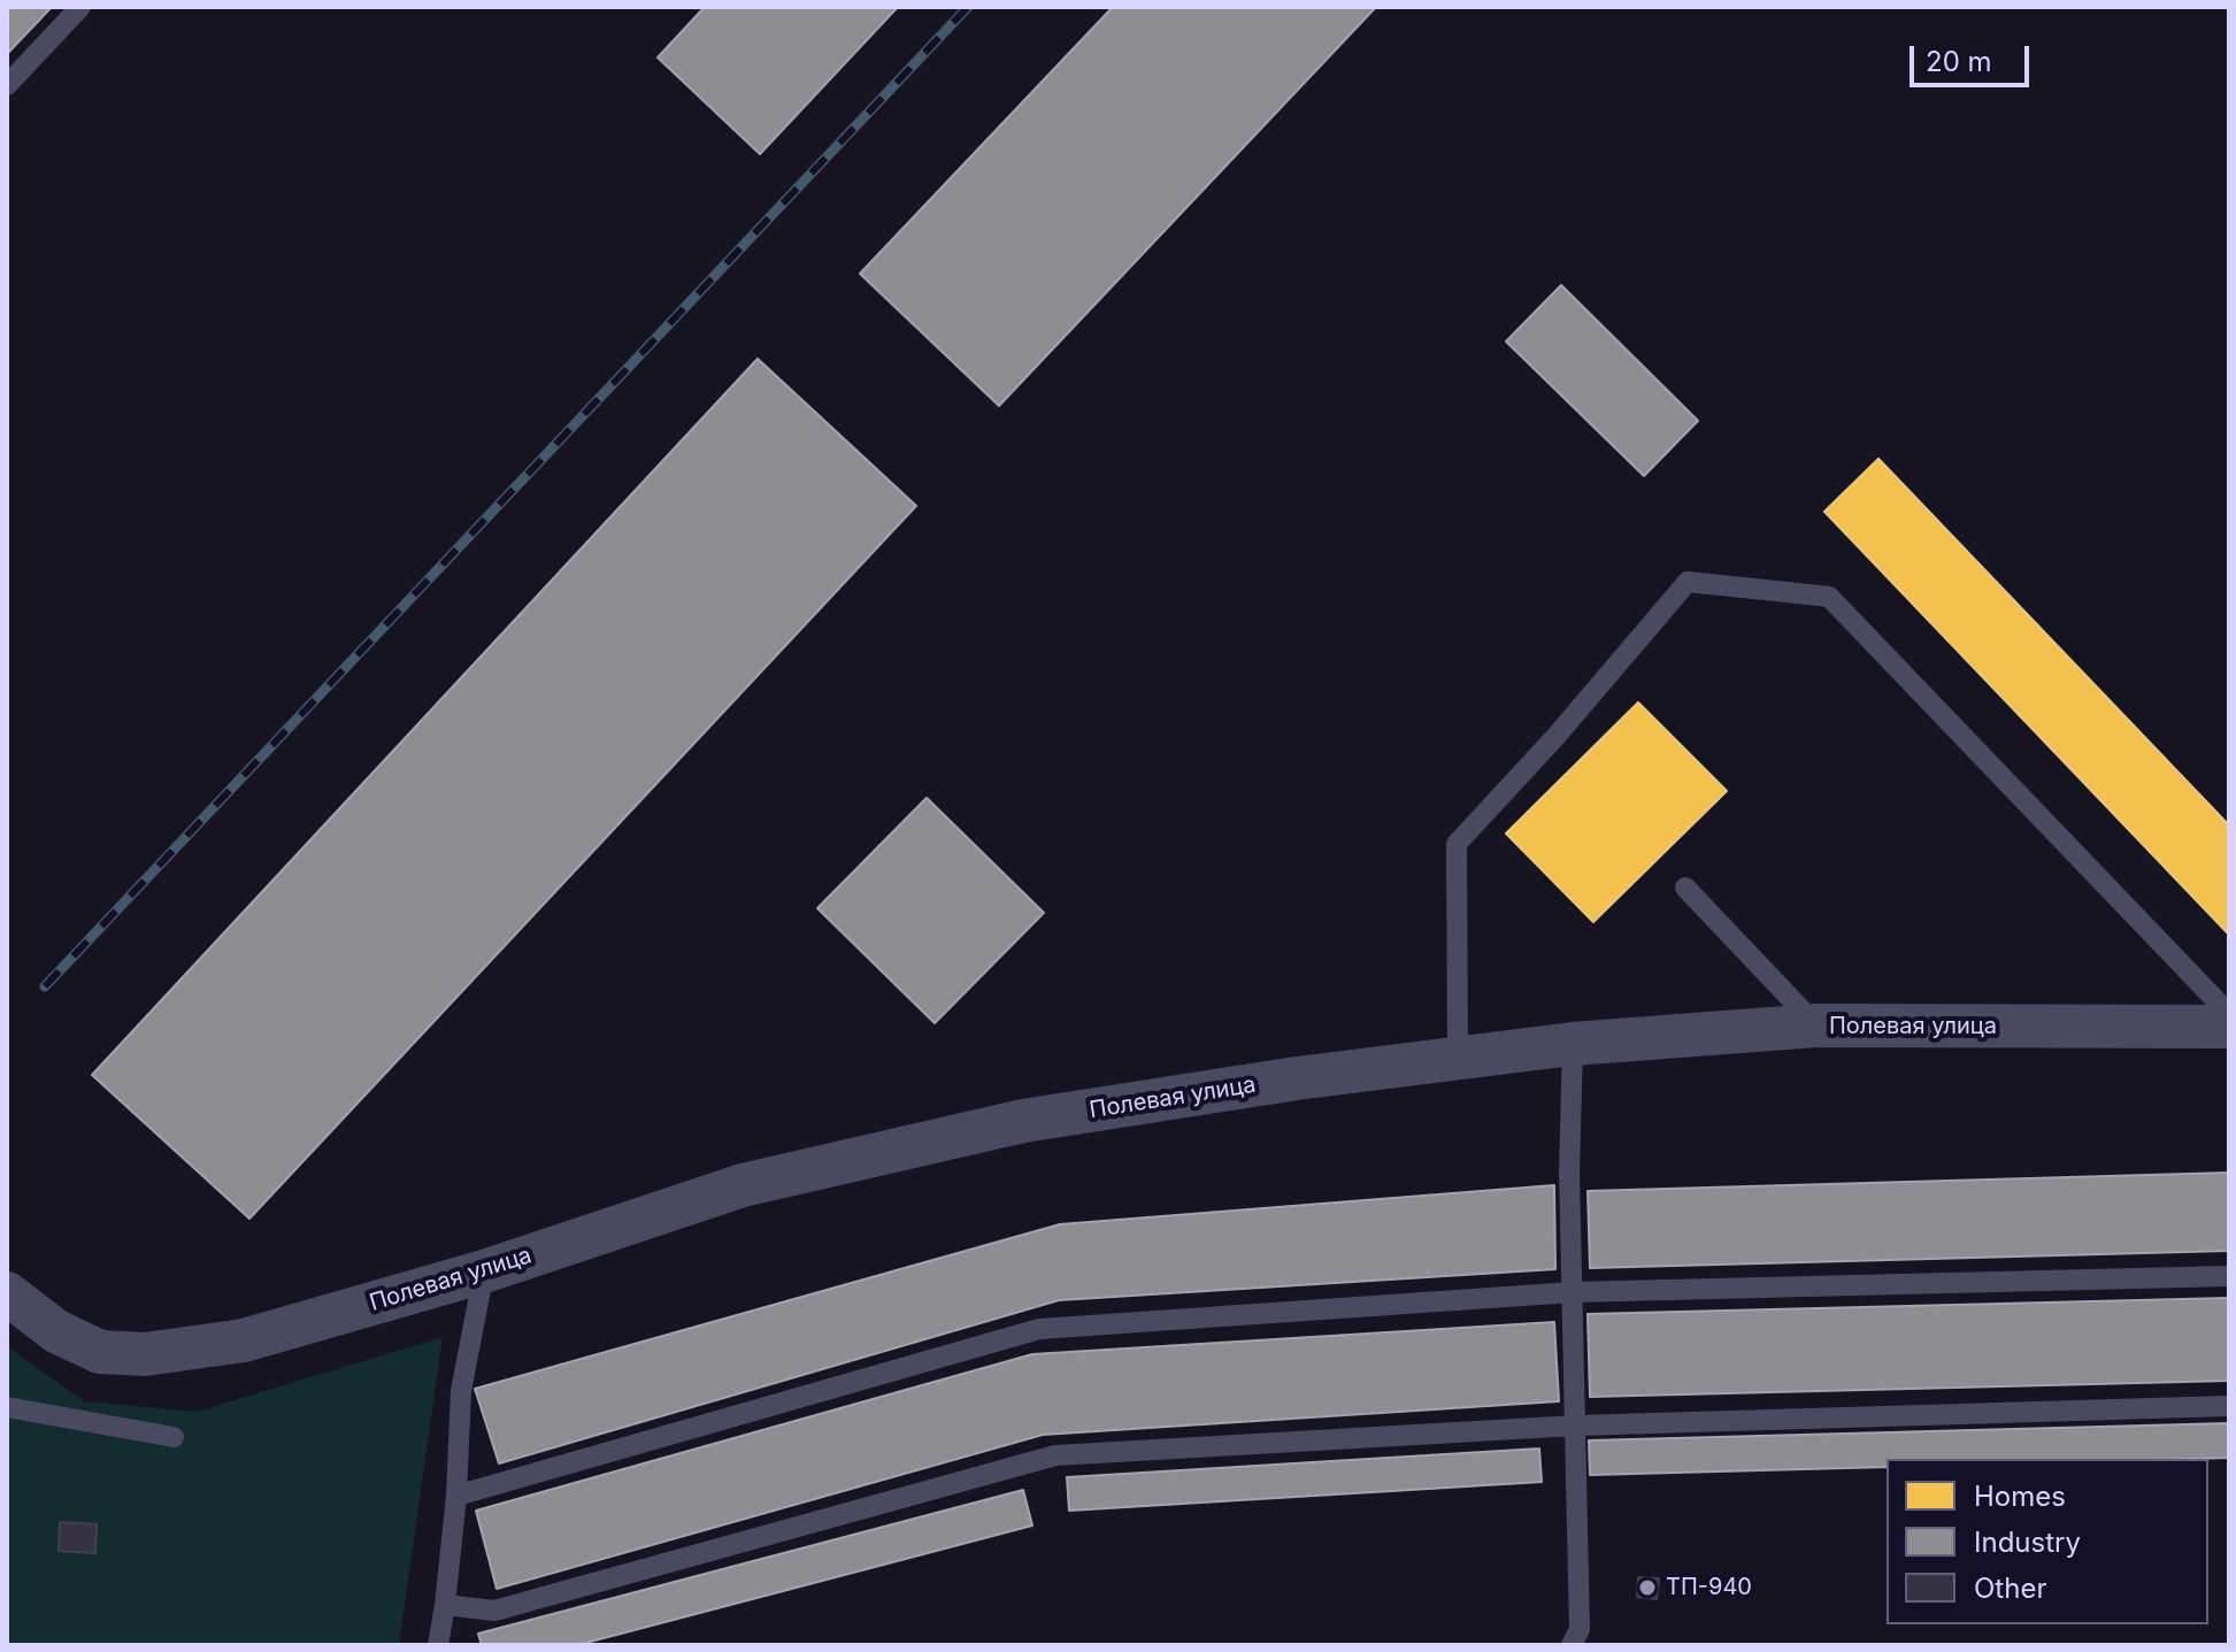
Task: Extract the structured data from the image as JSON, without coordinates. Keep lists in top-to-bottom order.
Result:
{
  "streets": {
    "street": ["Полевая улица"]
  },
  "places": ["ТП-940"],
  "legend": ["Homes", "Industry", "Other"],
  "scale_bar": "20 m"
}
